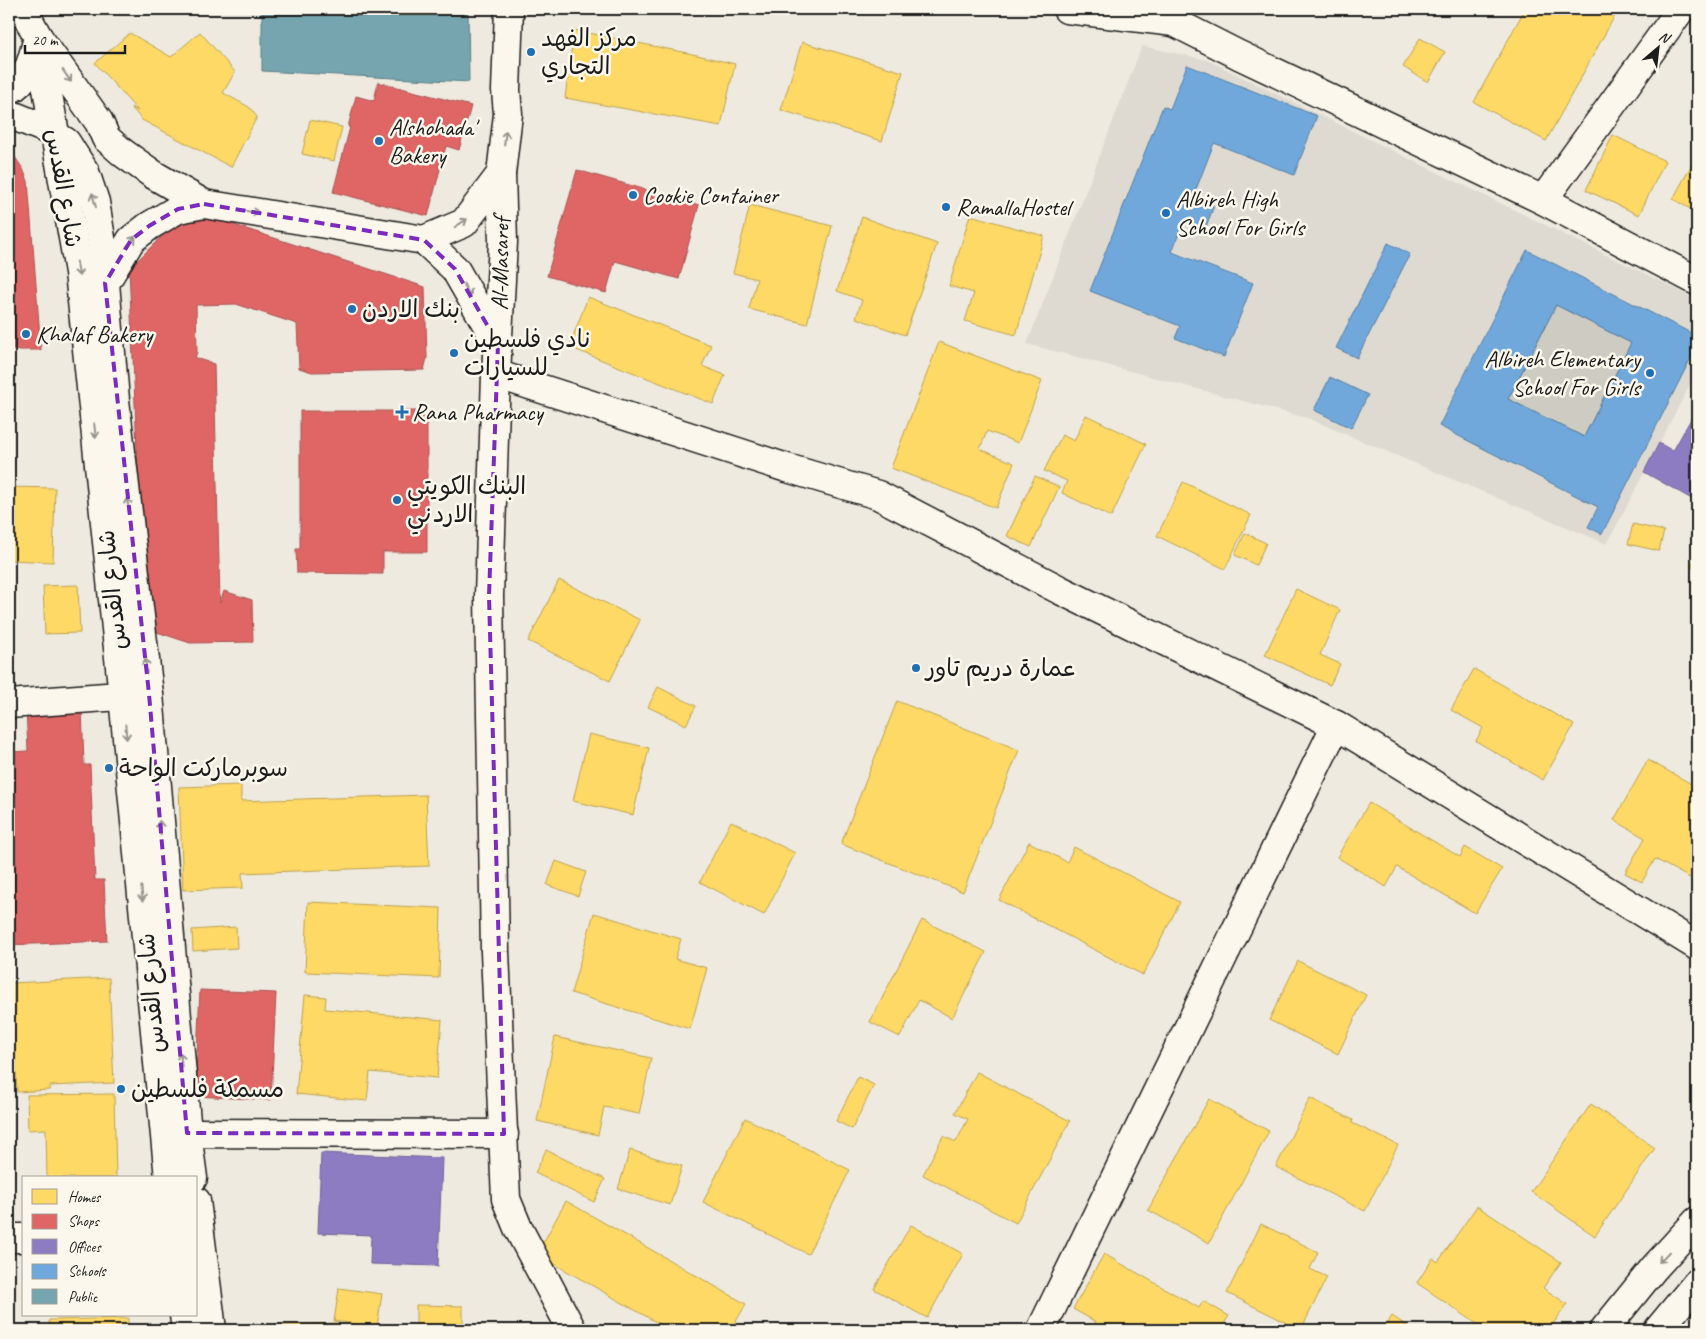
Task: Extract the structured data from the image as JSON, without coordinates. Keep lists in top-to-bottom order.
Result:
{
  "streets": {
    "street": ["شارع القدس", "Al-Masaref"]
  },
  "places": {
    "other": [
      "مركز الفهد التجاري",
      "Alshohada' Bakery",
      "Cookie Container",
      "RamallaHostel",
      "Albireh High School For Girls",
      "بنك الاردن",
      "Khalaf Bakery",
      "نادي فلسطين للسيارات",
      "Albireh Elementary School For Girls",
      "البنك الكويتي الاردني",
      "عمارة دريم تاور",
      "سوبرماركت الواحة",
      "مسمكة فلسطين"
    ],
    "health": ["Rana Pharmacy"]
  },
  "legend": [
    "Homes",
    "Shops",
    "Offices",
    "Schools",
    "Public"
  ],
  "scale_bar": "20 m",
  "north": "top right"
}
